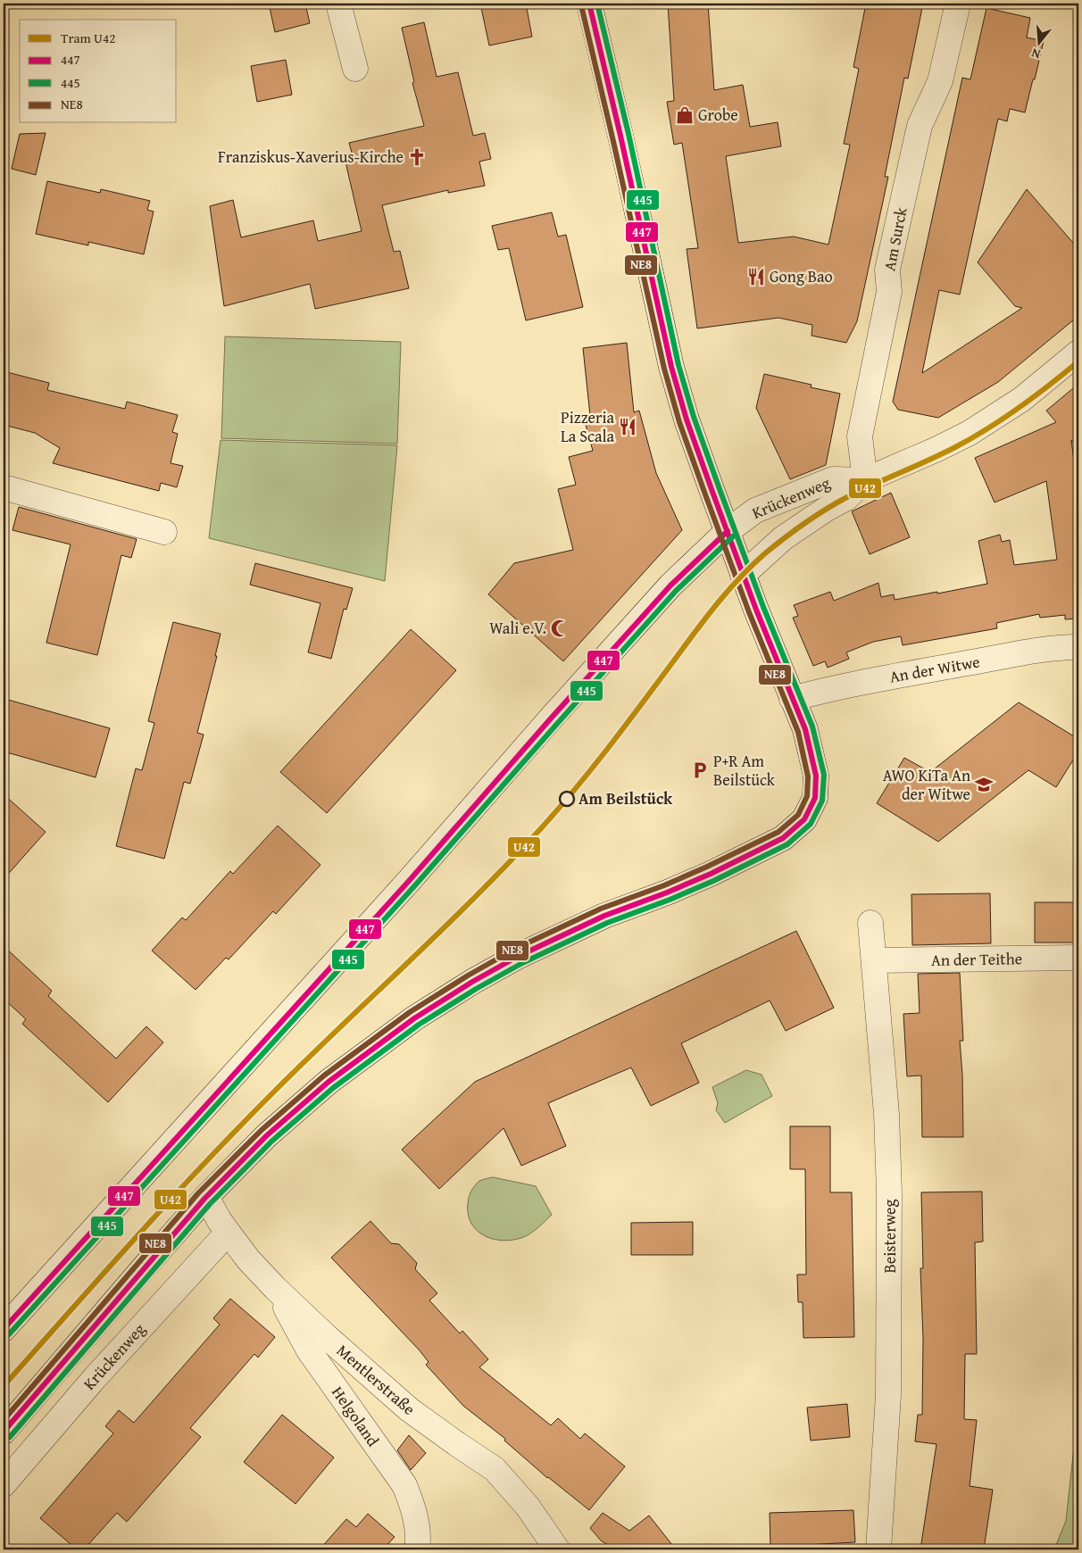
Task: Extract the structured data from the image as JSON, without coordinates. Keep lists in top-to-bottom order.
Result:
{
  "streets": {
    "street": [
      "Am Surck",
      "Krückenweg",
      "An der Witwe",
      "An der Teithe",
      "Beisterweg",
      "Mentlerstraße",
      "Helgoland"
    ]
  },
  "crossings": [
    ["Am Surck", "Krückenweg"],
    ["Krückenweg", "Mentlerstraße"],
    ["An der Teithe", "Beisterweg"],
    ["Mentlerstraße", "Helgoland"]
  ],
  "places": {
    "shop": ["Grobe"],
    "church": ["Franziskus-Xaverius-Kirche"],
    "restaurant": ["Gong Bao", "Pizzeria La Scala"],
    "mosque": ["Wali e.V."],
    "parking": ["P+R Am Beilstück"],
    "school or university": ["AWO KiTa An der Witwe"],
    "other": ["Am Beilstück"]
  },
  "lines": [
    "transit line 447",
    "transit line 445",
    "transit line NE8",
    "tram line U42"
  ],
  "legend": [
    "Tram U42",
    "447",
    "445",
    "NE8"
  ],
  "north": "bottom"
}
